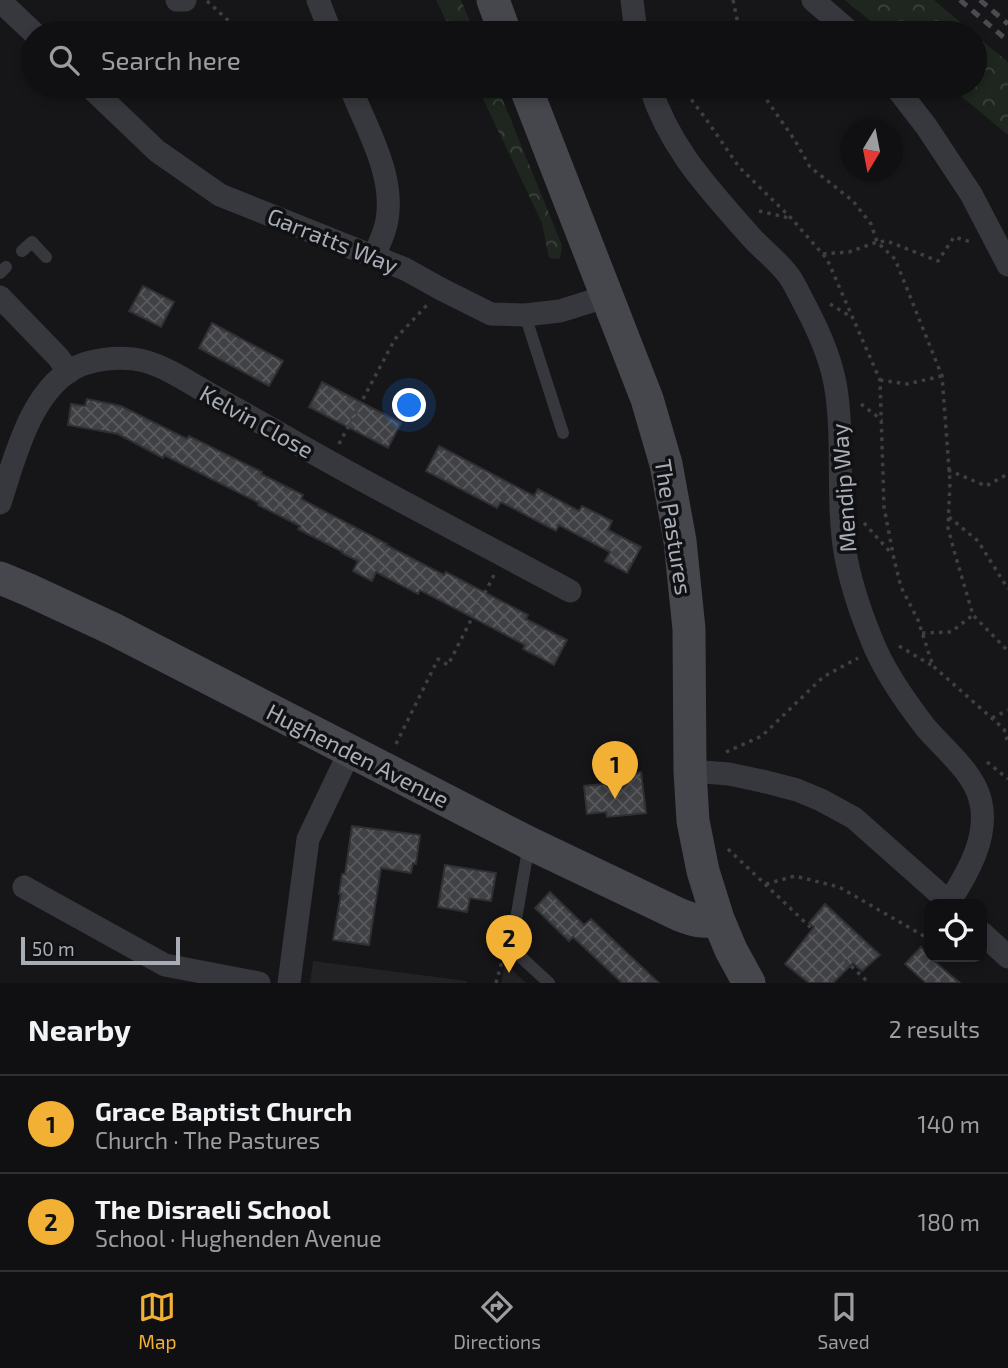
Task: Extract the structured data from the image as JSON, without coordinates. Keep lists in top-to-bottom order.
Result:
{
  "streets": {
    "street": [
      "Garratts Way",
      "Kelvin Close",
      "Mendip Way",
      "The Pastures",
      "Hughenden Avenue"
    ]
  },
  "crossings": [
    ["Garratts Way", "The Pastures"],
    ["The Pastures", "Hughenden Avenue"]
  ],
  "scale_bar": "50 m",
  "north": "bottom",
  "page": {
    "search": "Search here",
    "pins": ["1", "2"],
    "scale": "50 m",
    "heading": ["Nearby", "2 results"],
    "list": [
      {
        "mark": "1",
        "name": "Grace Baptist Church",
        "note": "Church · The Pastures",
        "value": "140 m"
      },
      {
        "mark": "2",
        "name": "The Disraeli School",
        "note": "School · Hughenden Avenue",
        "value": "180 m"
      }
    ],
    "nav": ["Map", "Directions", "Saved"]
  }
}
